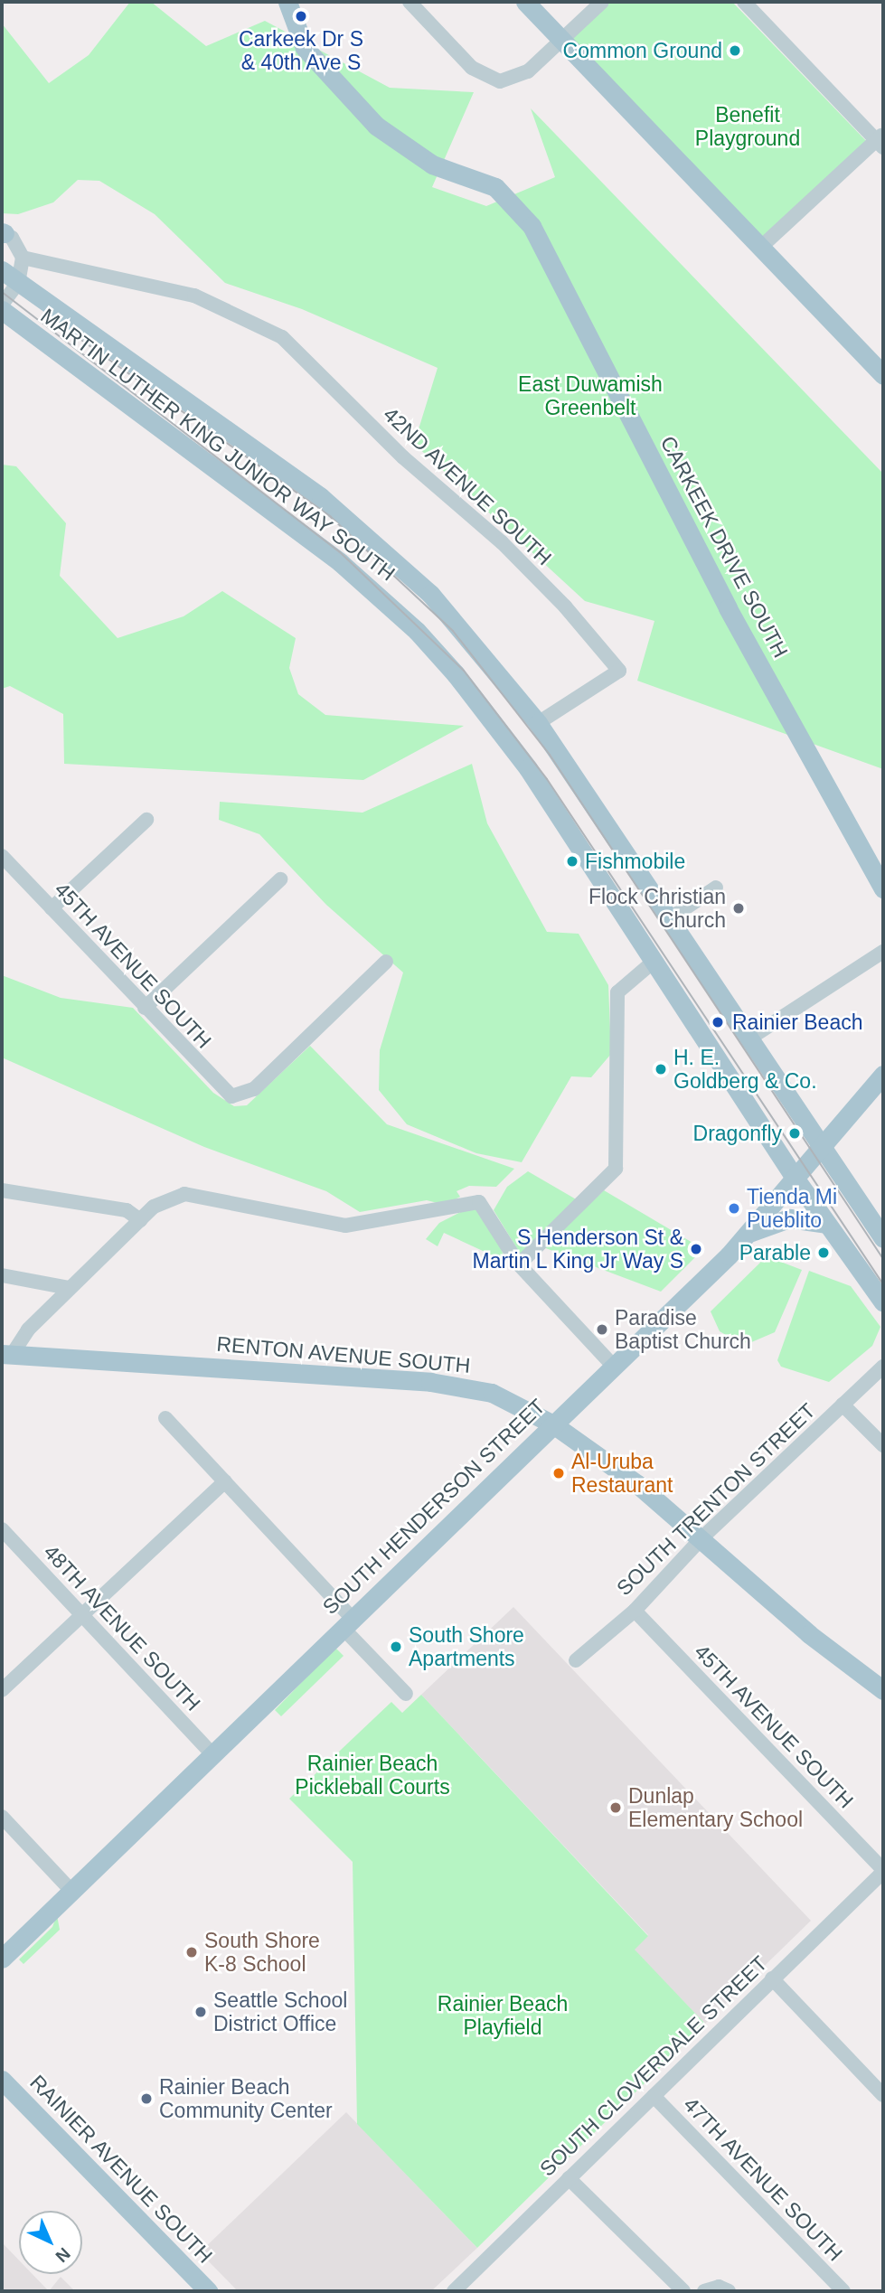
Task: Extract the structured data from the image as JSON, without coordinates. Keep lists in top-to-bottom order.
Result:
{
  "streets": {
    "main road": [
      "MARTIN LUTHER KING JUNIOR WAY SOUTH",
      "CARKEEK DRIVE SOUTH",
      "RENTON AVENUE SOUTH",
      "SOUTH HENDERSON STREET",
      "RAINIER AVENUE SOUTH"
    ],
    "street": [
      "42ND AVENUE SOUTH",
      "45TH AVENUE SOUTH",
      "SOUTH TRENTON STREET",
      "48TH AVENUE SOUTH",
      "SOUTH CLOVERDALE STREET",
      "47TH AVENUE SOUTH"
    ]
  },
  "crossings": [
    ["MARTIN LUTHER KING JUNIOR WAY SOUTH", "42ND AVENUE SOUTH"],
    ["MARTIN LUTHER KING JUNIOR WAY SOUTH", "SOUTH HENDERSON STREET"],
    ["45TH AVENUE SOUTH", "SOUTH TRENTON STREET"],
    ["45TH AVENUE SOUTH", "SOUTH CLOVERDALE STREET"],
    ["RENTON AVENUE SOUTH", "SOUTH TRENTON STREET"],
    ["RENTON AVENUE SOUTH", "SOUTH HENDERSON STREET"],
    ["SOUTH HENDERSON STREET", "48TH AVENUE SOUTH"],
    ["SOUTH CLOVERDALE STREET", "47TH AVENUE SOUTH"]
  ],
  "parks": [
    "Benefit Playground",
    "East Duwamish Greenbelt",
    "Rainier Beach Pickleball Courts",
    "Rainier Beach Playfield"
  ],
  "places": [
    "Carkeek Dr S & 40th Ave S",
    "Common Ground",
    "Fishmobile",
    "Flock Christian Church",
    "Rainier Beach",
    "H. E. Goldberg & Co.",
    "Dragonfly",
    "Tienda Mi Pueblito",
    "S Henderson St & Martin L King Jr Way S",
    "Parable",
    "Paradise Baptist Church",
    "Al-Uruba Restaurant",
    "South Shore Apartments",
    "Dunlap Elementary School",
    "South Shore K-8 School",
    "Seattle School District Office",
    "Rainier Beach Community Center"
  ],
  "north": "bottom right"
}
